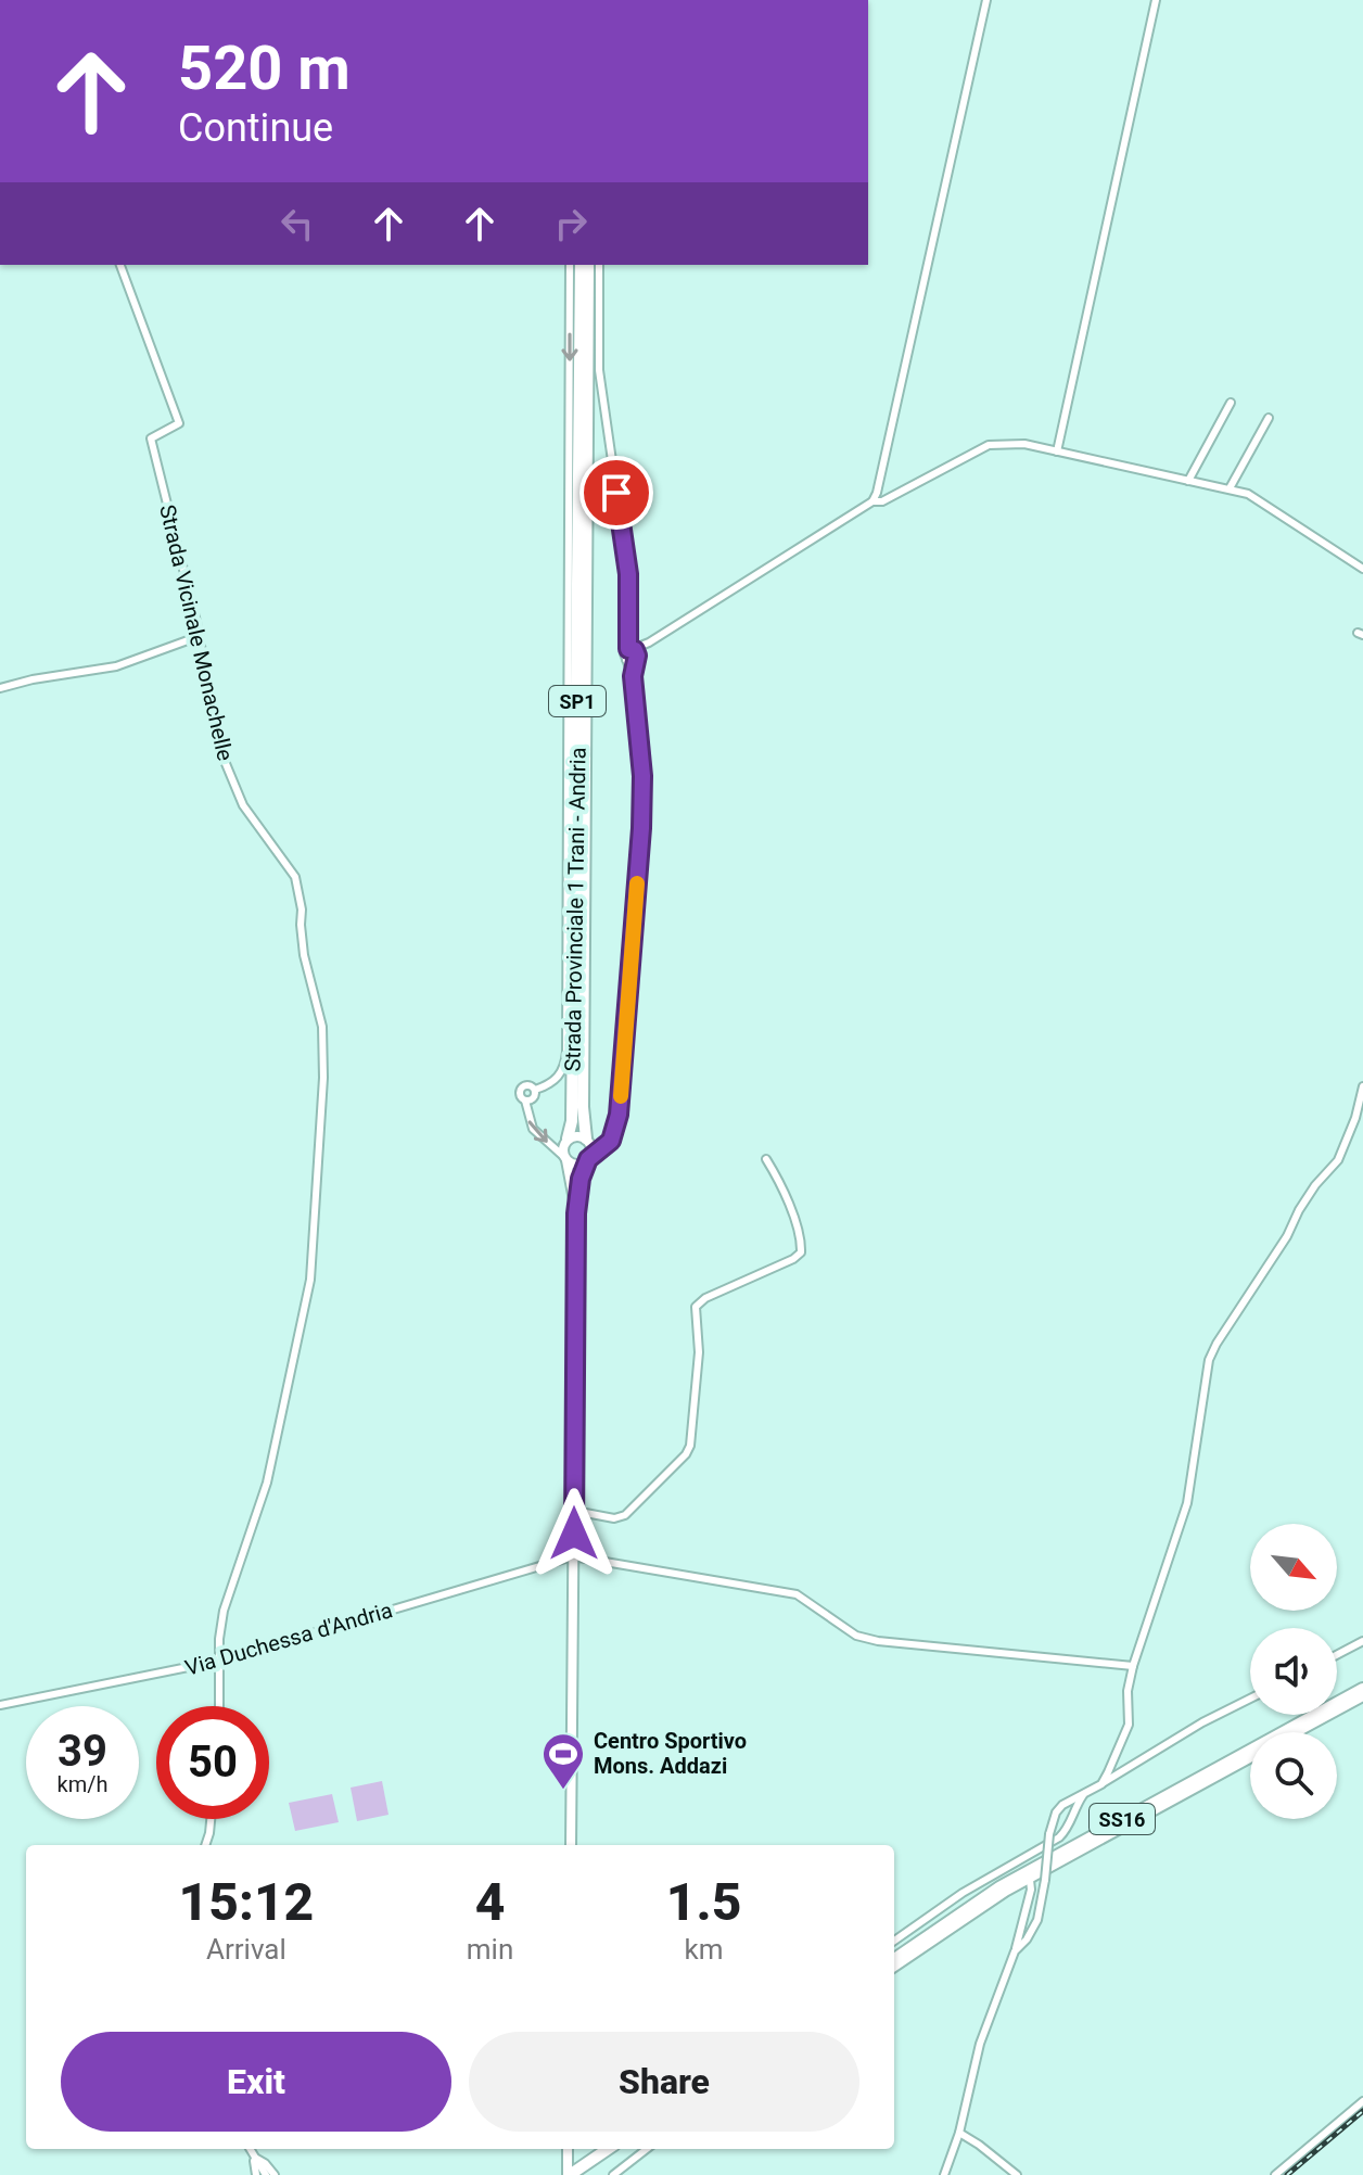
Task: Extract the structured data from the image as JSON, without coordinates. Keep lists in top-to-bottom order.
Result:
{
  "streets": {
    "highway": ["SP1", "Strada Provinciale 1 Trani - Andria", "SS16"],
    "street": ["Strada Vicinale Monachelle", "Via Duchessa d'Andria"]
  },
  "crossings": [
    ["Strada Vicinale Monachelle", "Via Duchessa d'Andria"],
    ["Strada Provinciale 1 Trani - Andria", "Via Duchessa d'Andria"]
  ],
  "places": {
    "sports": ["Centro Sportivo Mons. Addazi"]
  },
  "north": "bottom right",
  "page": {
    "turn": ["520 m", "Continue"],
    "speed": "39 km/h",
    "limit": "50",
    "eta": [
      "15:12",
      "Arrival",
      "4",
      "min",
      "1.5",
      "km"
    ],
    "buttons": ["Exit", "Share"]
  }
}
